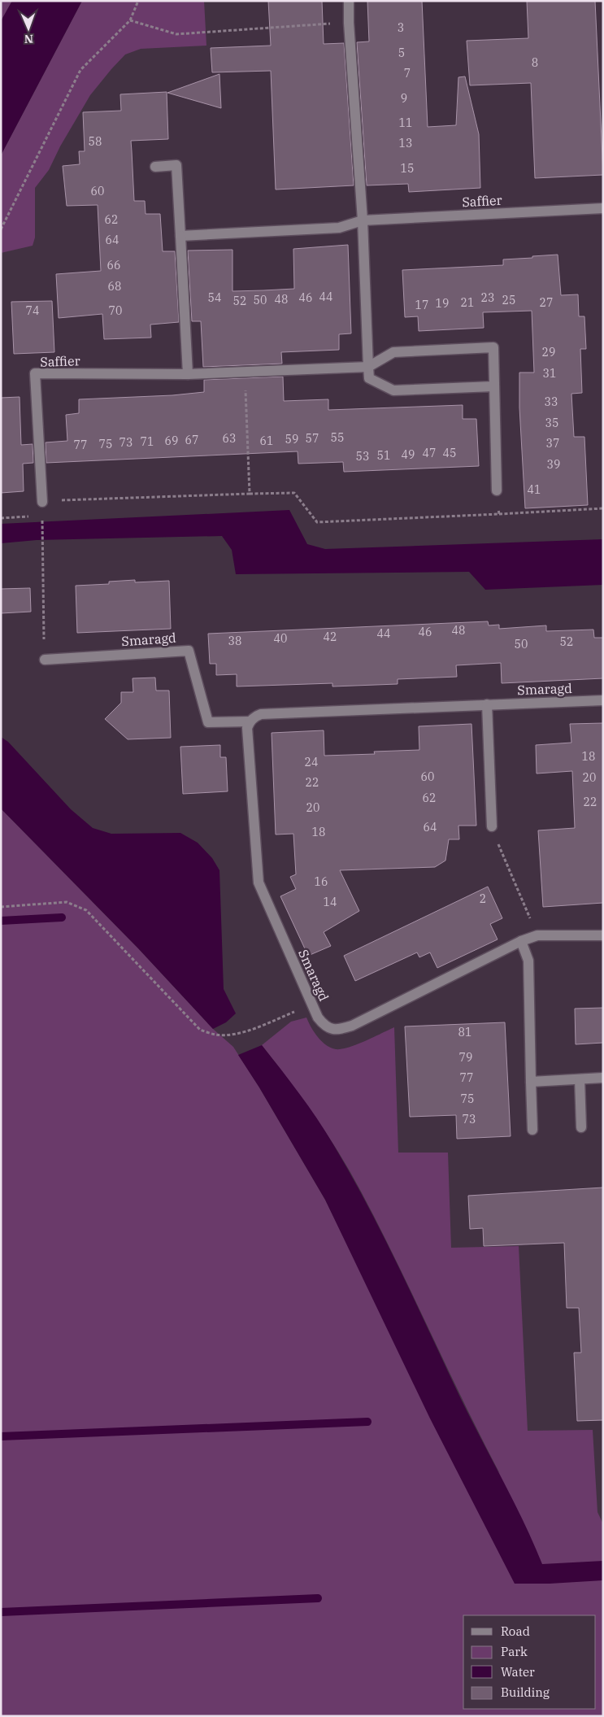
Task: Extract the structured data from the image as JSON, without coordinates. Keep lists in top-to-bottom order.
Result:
{
  "streets": {
    "street": ["Saffier", "Smaragd"]
  },
  "house_numbers": [
    "3",
    "5",
    "8",
    "7",
    "9",
    "11",
    "58",
    "13",
    "15",
    "60",
    "62",
    "64",
    "66",
    "68",
    "44",
    "54",
    "46",
    "23",
    "48",
    "50",
    "25",
    "52",
    "21",
    "27",
    "19",
    "17",
    "74",
    "70",
    "29",
    "31",
    "33",
    "35",
    "55",
    "63",
    "57",
    "59",
    "67",
    "69",
    "61",
    "71",
    "73",
    "37",
    "75",
    "77",
    "47",
    "45",
    "49",
    "51",
    "53",
    "39",
    "41",
    "48",
    "46",
    "44",
    "42",
    "40",
    "38",
    "52",
    "50",
    "18",
    "24",
    "60",
    "20",
    "22",
    "62",
    "22",
    "20",
    "64",
    "18",
    "16",
    "2",
    "14",
    "81",
    "79",
    "77",
    "75",
    "73"
  ],
  "legend": [
    "Road",
    "Park",
    "Water",
    "Building"
  ],
  "north": "bottom"
}
